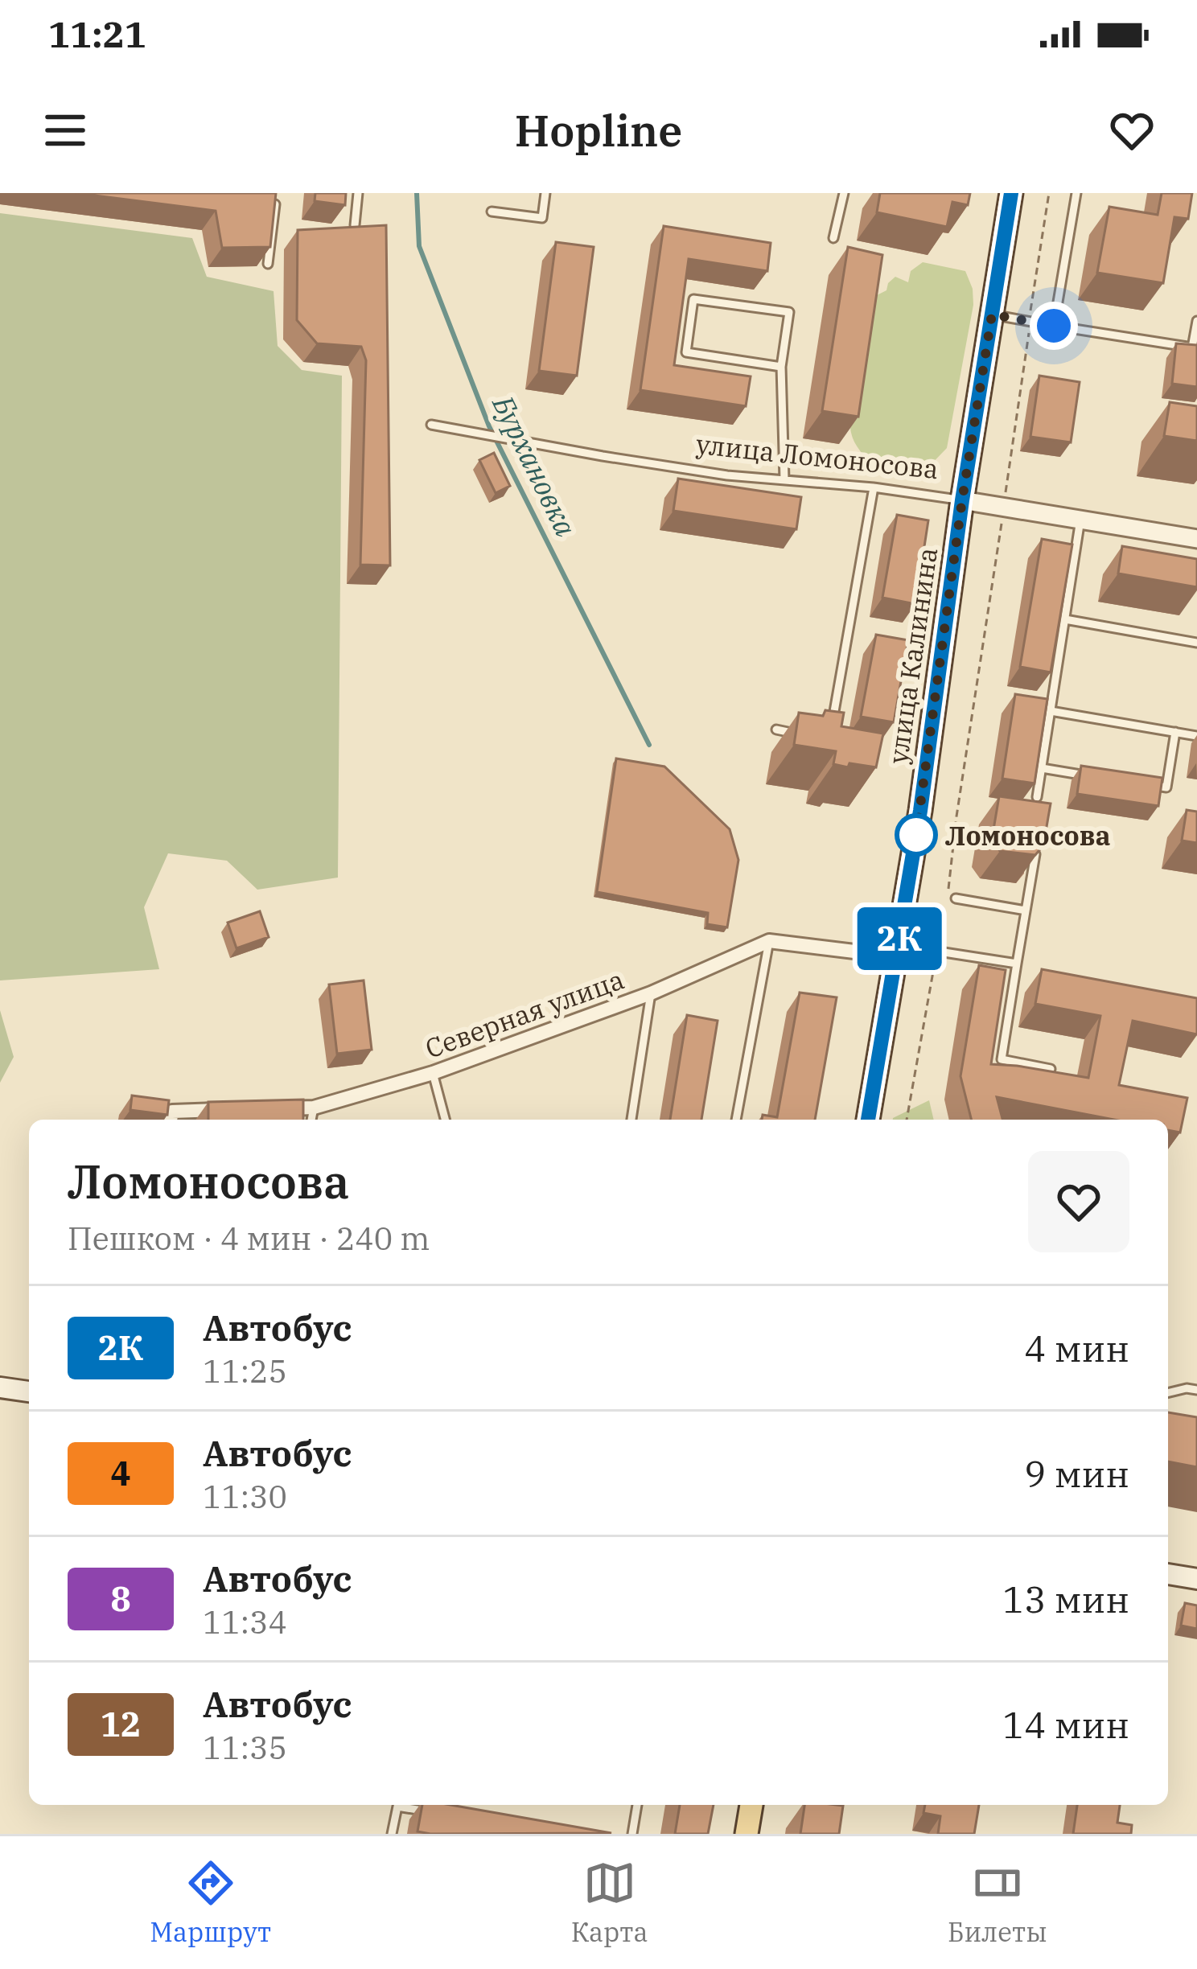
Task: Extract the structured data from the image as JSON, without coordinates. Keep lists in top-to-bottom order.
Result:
{
  "streets": {
    "main road": ["улица Калинина"],
    "street": ["улица Ломоносова", "Северная улица"]
  },
  "crossings": [
    ["улица Ломоносова", "улица Калинина"]
  ],
  "water": ["Бурхановка"],
  "places": ["Ломоносова"],
  "lines": ["bus line 2К"],
  "page": {
    "status": "11:21",
    "header": "Hopline",
    "on_map": "2К",
    "heading": ["Ломоносова", "Пешком · 4 мин · 240 m"],
    "list": [
      {
        "mark": "2К",
        "name": "Автобус",
        "note": "11:25",
        "value": "4 мин"
      },
      {
        "mark": "4",
        "name": "Автобус",
        "note": "11:30",
        "value": "9 мин"
      },
      {
        "mark": "8",
        "name": "Автобус",
        "note": "11:34",
        "value": "13 мин"
      },
      {
        "mark": "12",
        "name": "Автобус",
        "note": "11:35",
        "value": "14 мин"
      }
    ],
    "tabs": ["Маршрут", "Карта", "Билеты"]
  }
}
